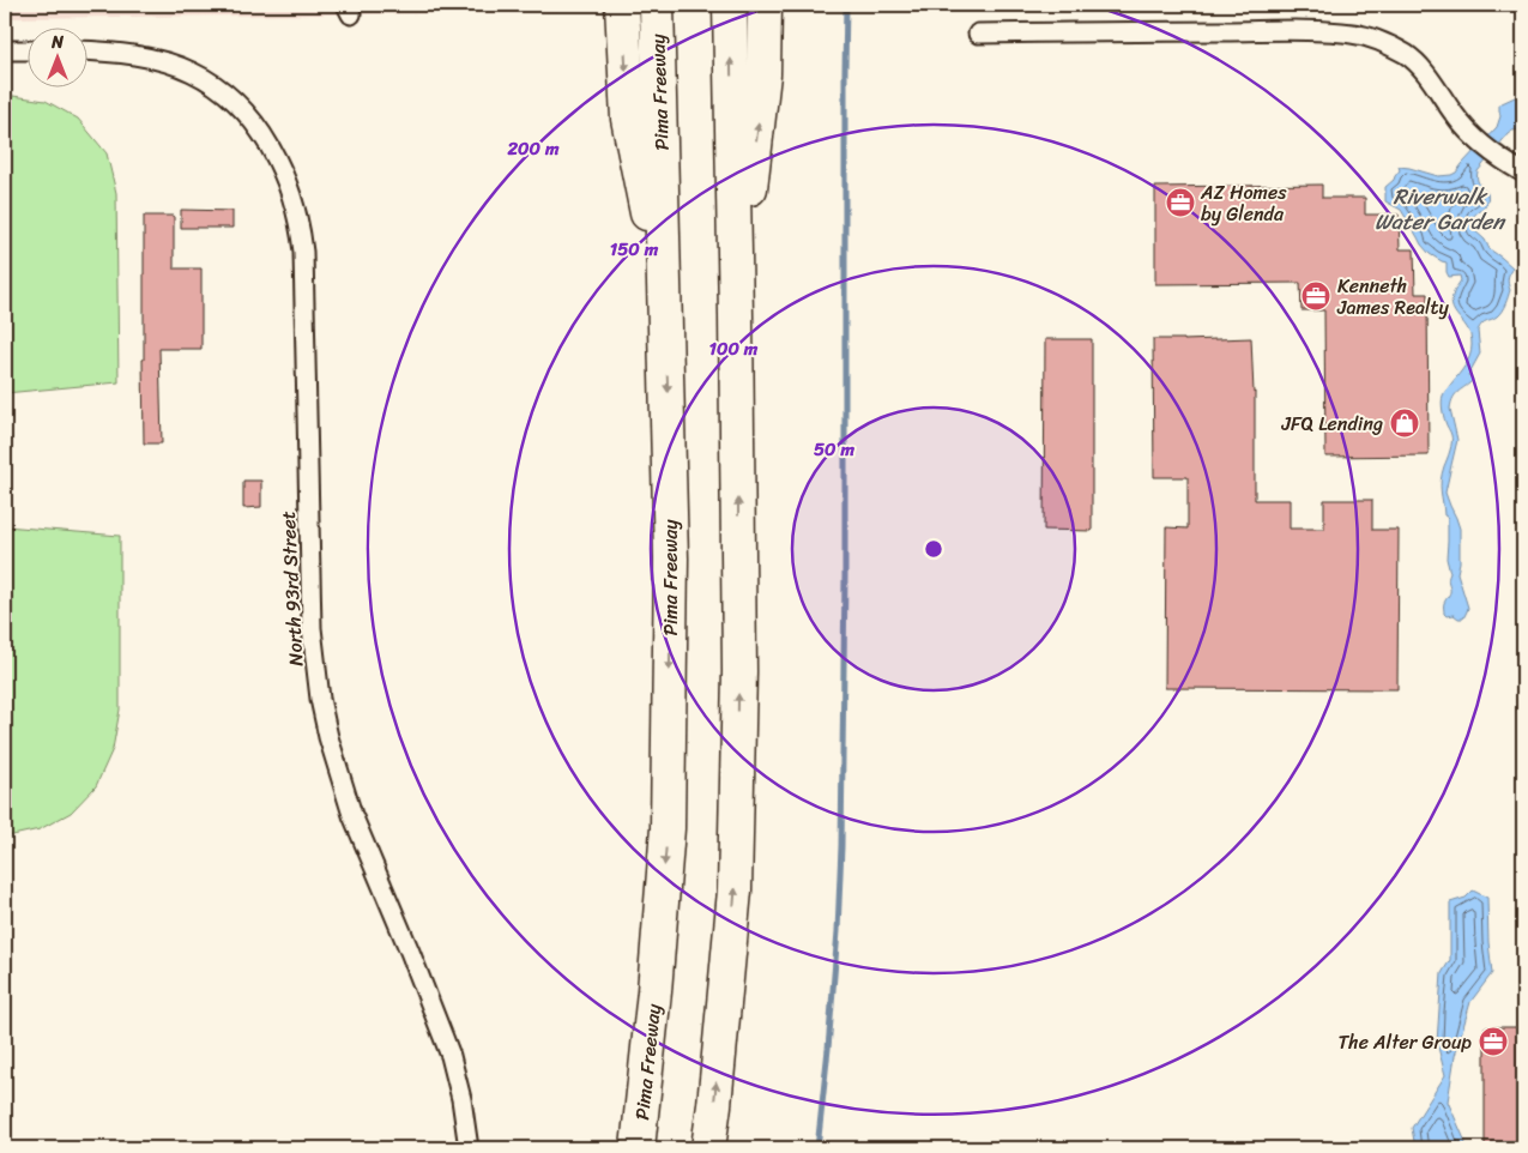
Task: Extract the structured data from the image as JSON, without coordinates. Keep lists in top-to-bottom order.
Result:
{
  "streets": {
    "highway": ["Pima Freeway"],
    "street": ["North 93rd Street"]
  },
  "water": ["Riverwalk Water Garden"],
  "places": {
    "office": ["AZ Homes by Glenda", "Kenneth James Realty", "The Alter Group"],
    "shop": ["JFQ Lending"]
  },
  "north": "top",
  "rings": [
    "200 m",
    "150 m",
    "100 m",
    "50 m"
  ]
}
